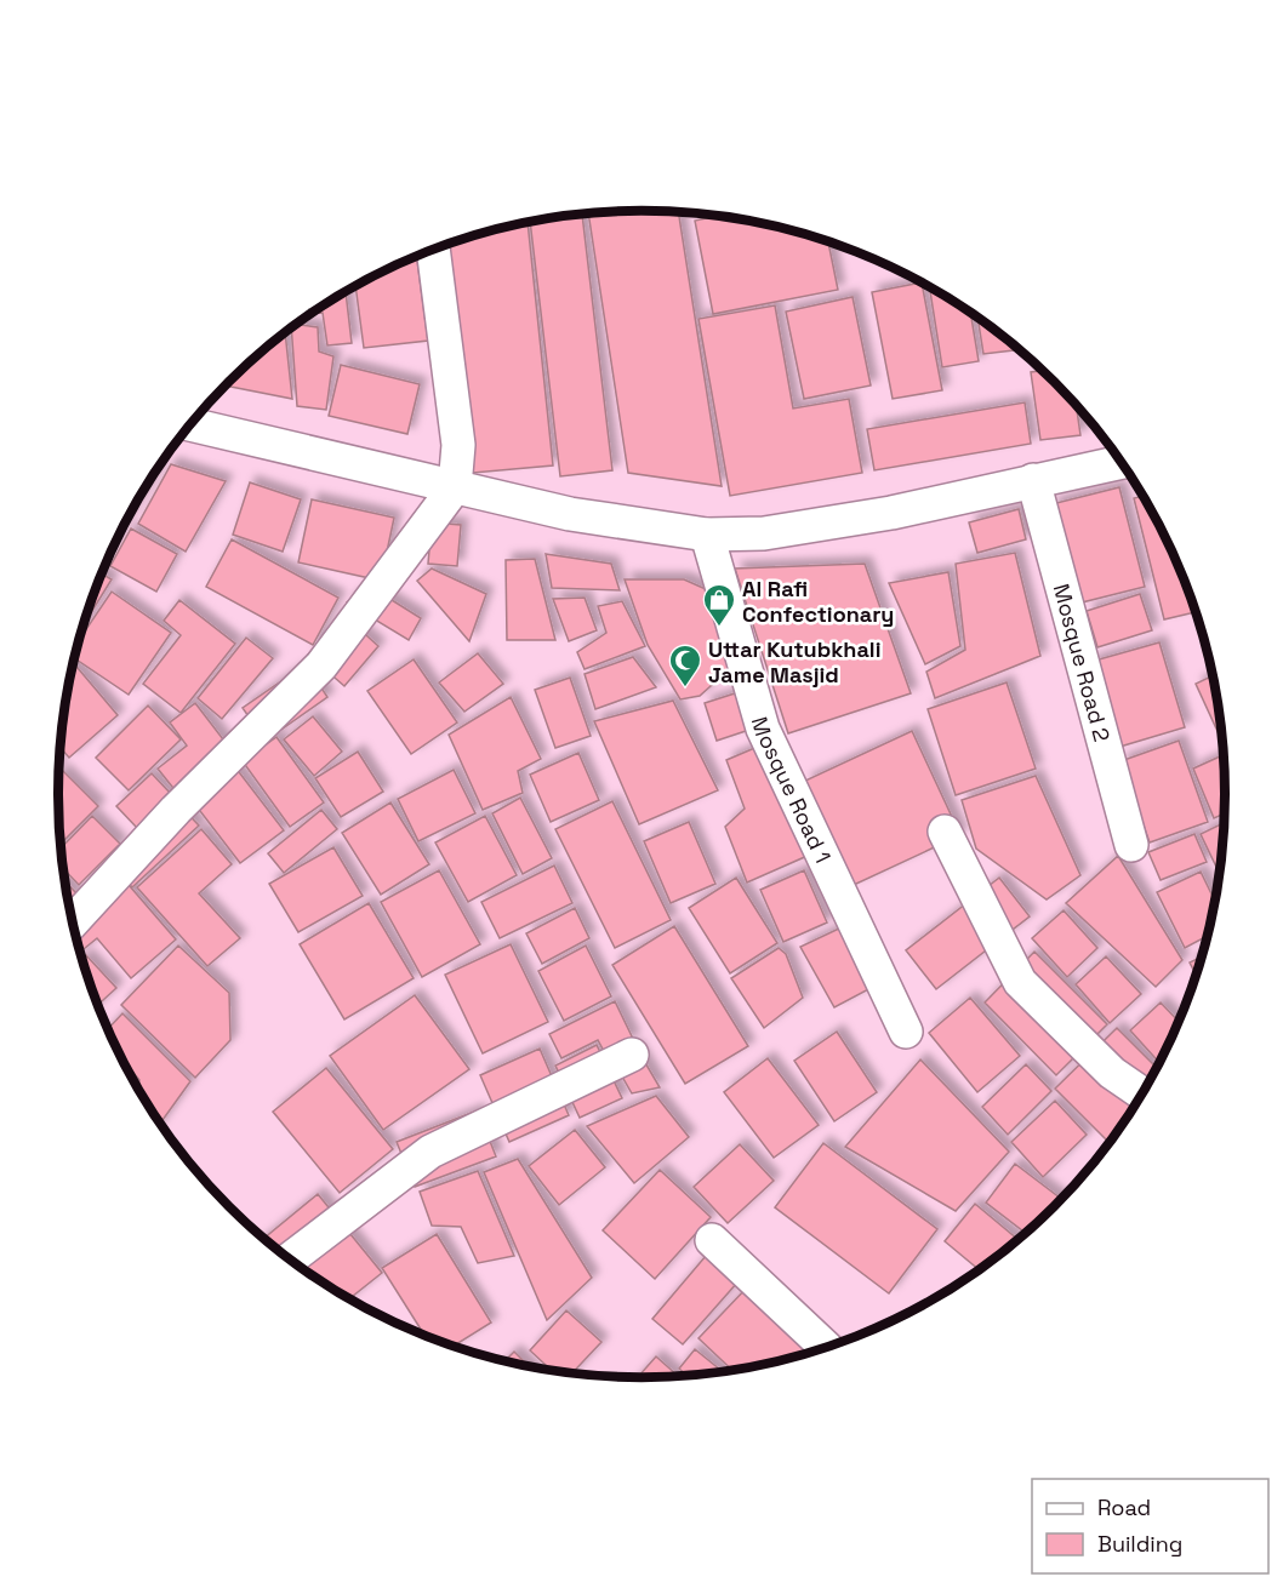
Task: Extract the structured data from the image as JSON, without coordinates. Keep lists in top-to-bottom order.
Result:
{
  "streets": {
    "street": ["Mosque Road 2", "Mosque Road 1"]
  },
  "places": {
    "shop": ["Al Rafi Confectionary"],
    "mosque": ["Uttar Kutubkhali Jame Masjid"]
  },
  "legend": ["Road", "Building"]
}
